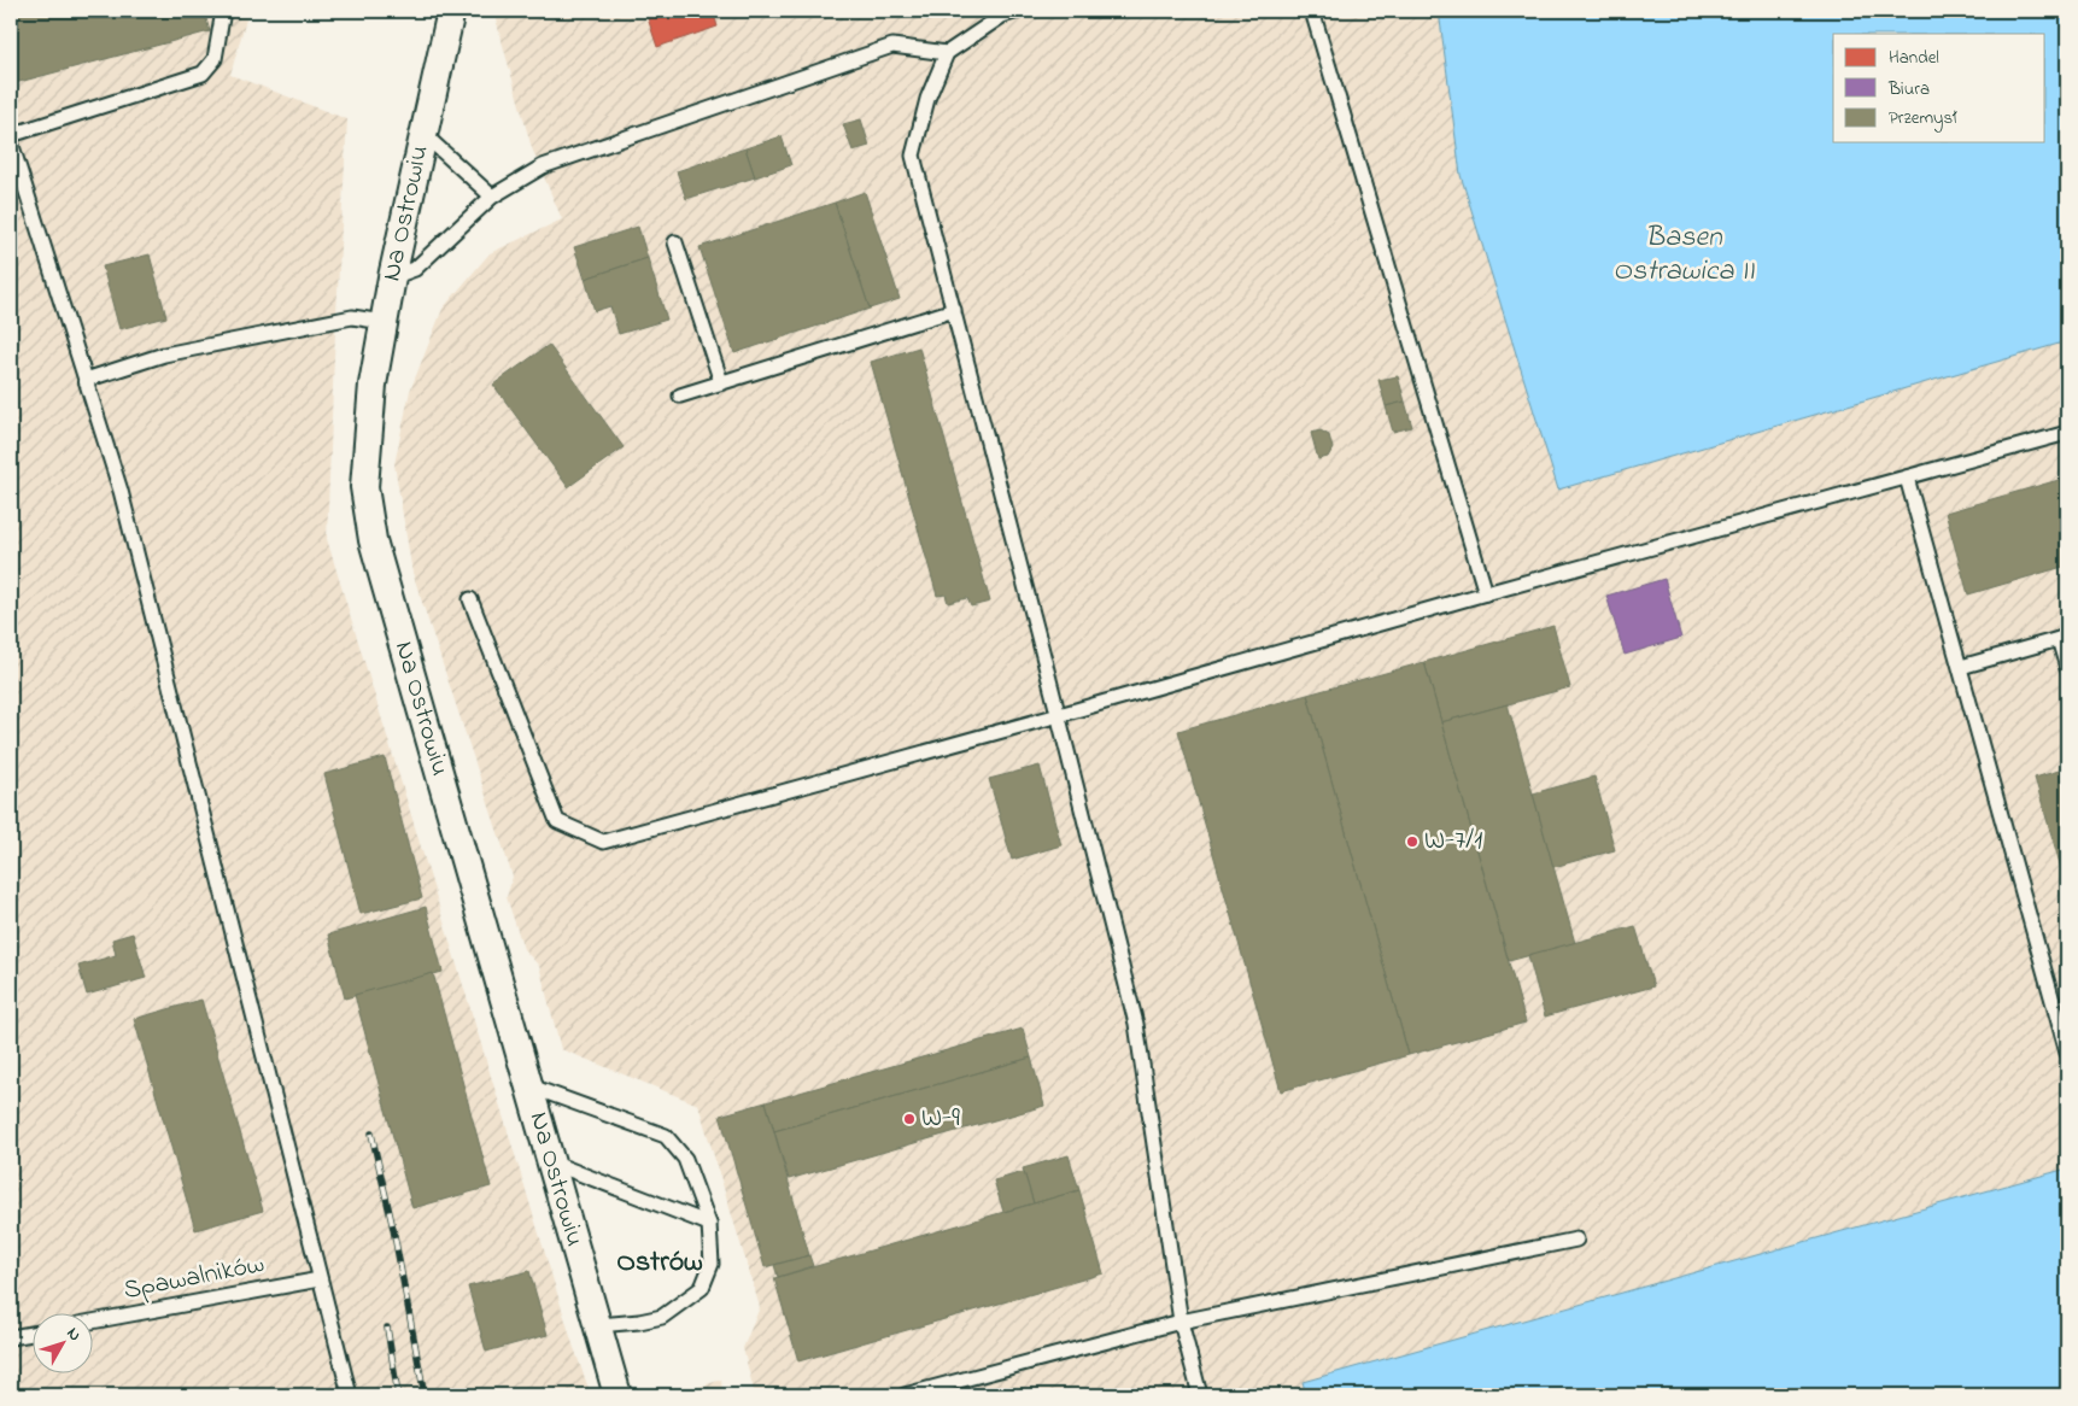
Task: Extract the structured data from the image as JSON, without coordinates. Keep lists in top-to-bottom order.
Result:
{
  "streets": {
    "street": ["Na Ostrowiu"],
    "lane": ["Spawalników"]
  },
  "districts": ["Ostrów"],
  "water": ["Basen Ostrawica II"],
  "places": ["W-7/1", "W-9"],
  "legend": ["Handel", "Biura", "Przemysł"],
  "north": "top right"
}
